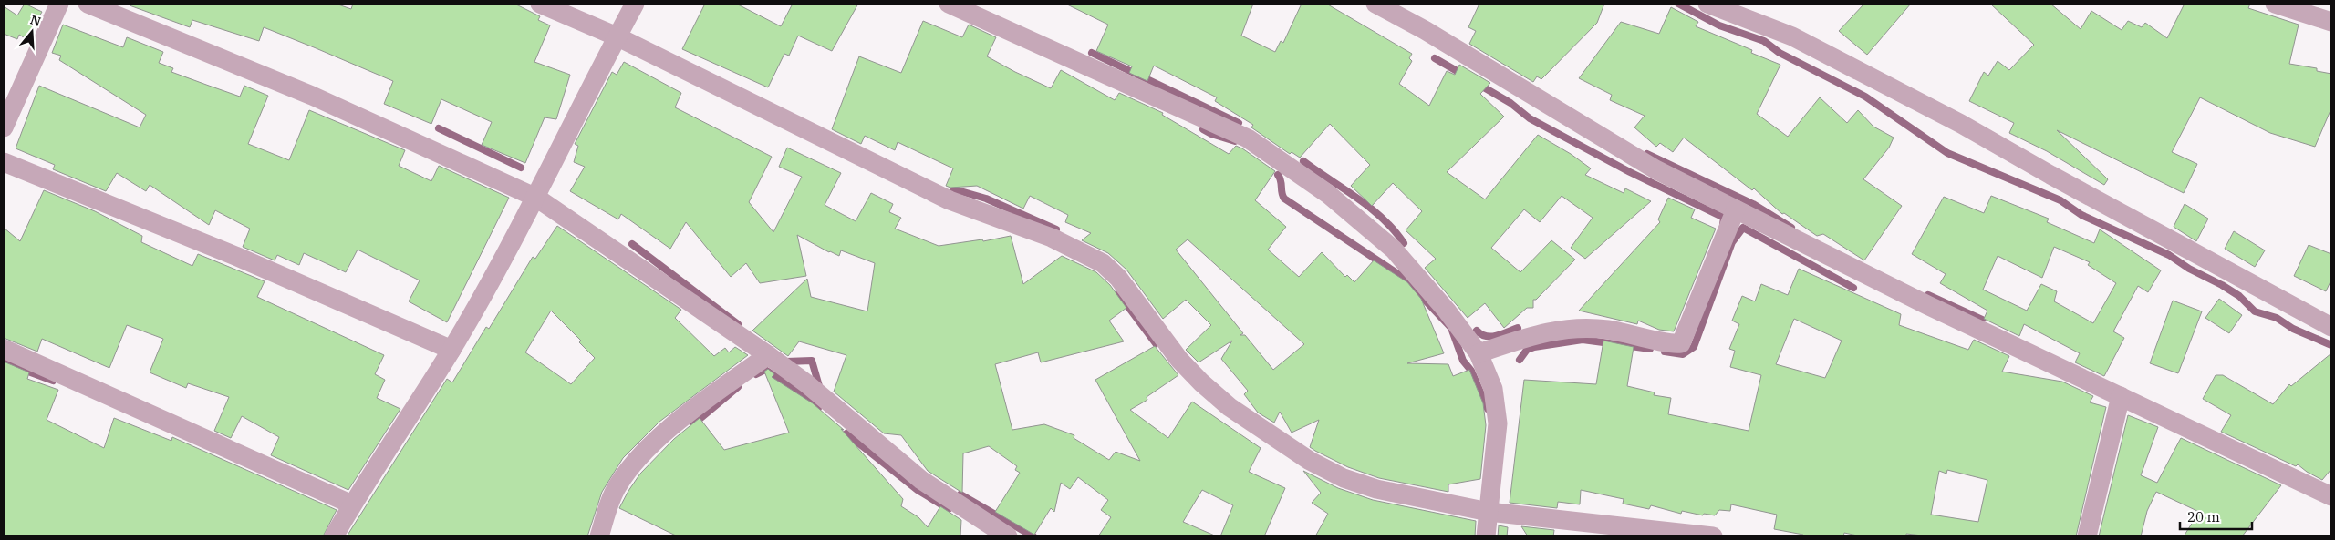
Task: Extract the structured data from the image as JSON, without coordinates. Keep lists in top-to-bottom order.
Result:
{
  "scale_bar": "20 m",
  "north": "top"
}
